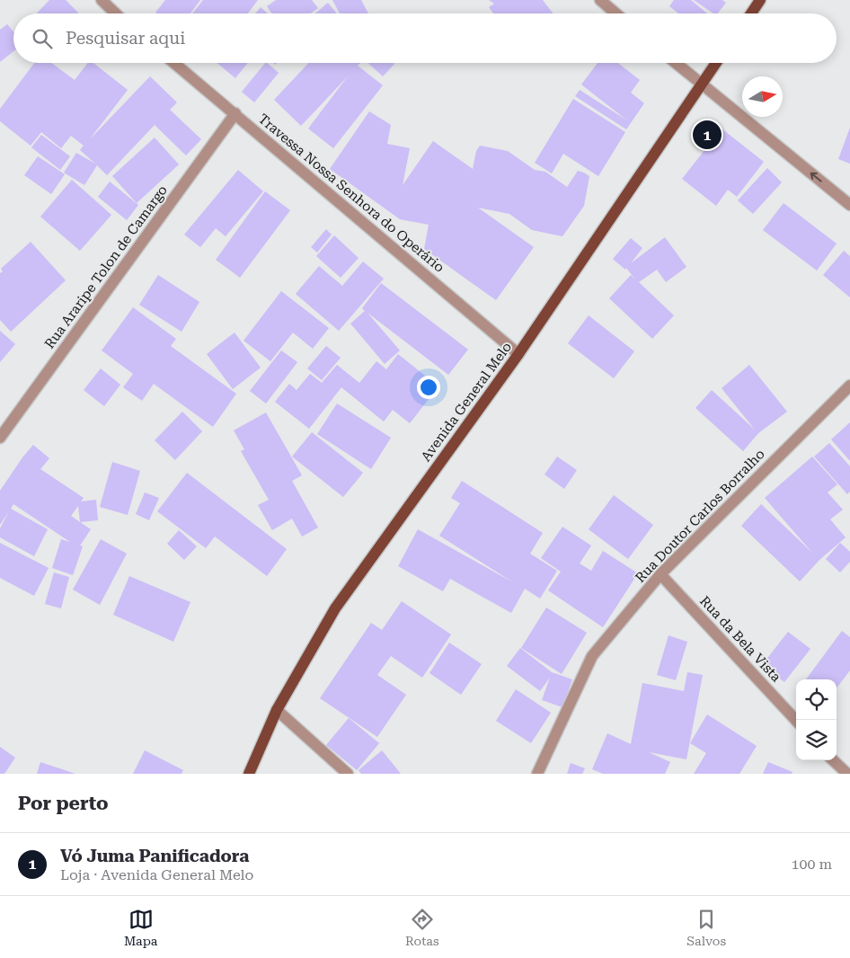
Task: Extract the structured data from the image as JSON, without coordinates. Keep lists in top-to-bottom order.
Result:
{
  "streets": {
    "main road": ["Avenida General Melo"],
    "street": [
      "Travessa Nossa Senhora do Operário",
      "Rua Araripe Tolon de Camargo",
      "Rua Doutor Carlos Borralho",
      "Rua da Bela Vista"
    ]
  },
  "crossings": [
    ["Travessa Nossa Senhora do Operário", "Rua Araripe Tolon de Camargo"],
    ["Travessa Nossa Senhora do Operário", "Avenida General Melo"],
    ["Rua Doutor Carlos Borralho", "Rua da Bela Vista"]
  ],
  "north": "right",
  "page": {
    "search": "Pesquisar aqui",
    "pins": "1",
    "heading": "Por perto",
    "list": [
      {
        "mark": "1",
        "name": "Vó Juma Panificadora",
        "note": "Loja · Avenida General Melo",
        "value": "100 m"
      }
    ],
    "nav": ["Mapa", "Rotas", "Salvos"]
  }
}
